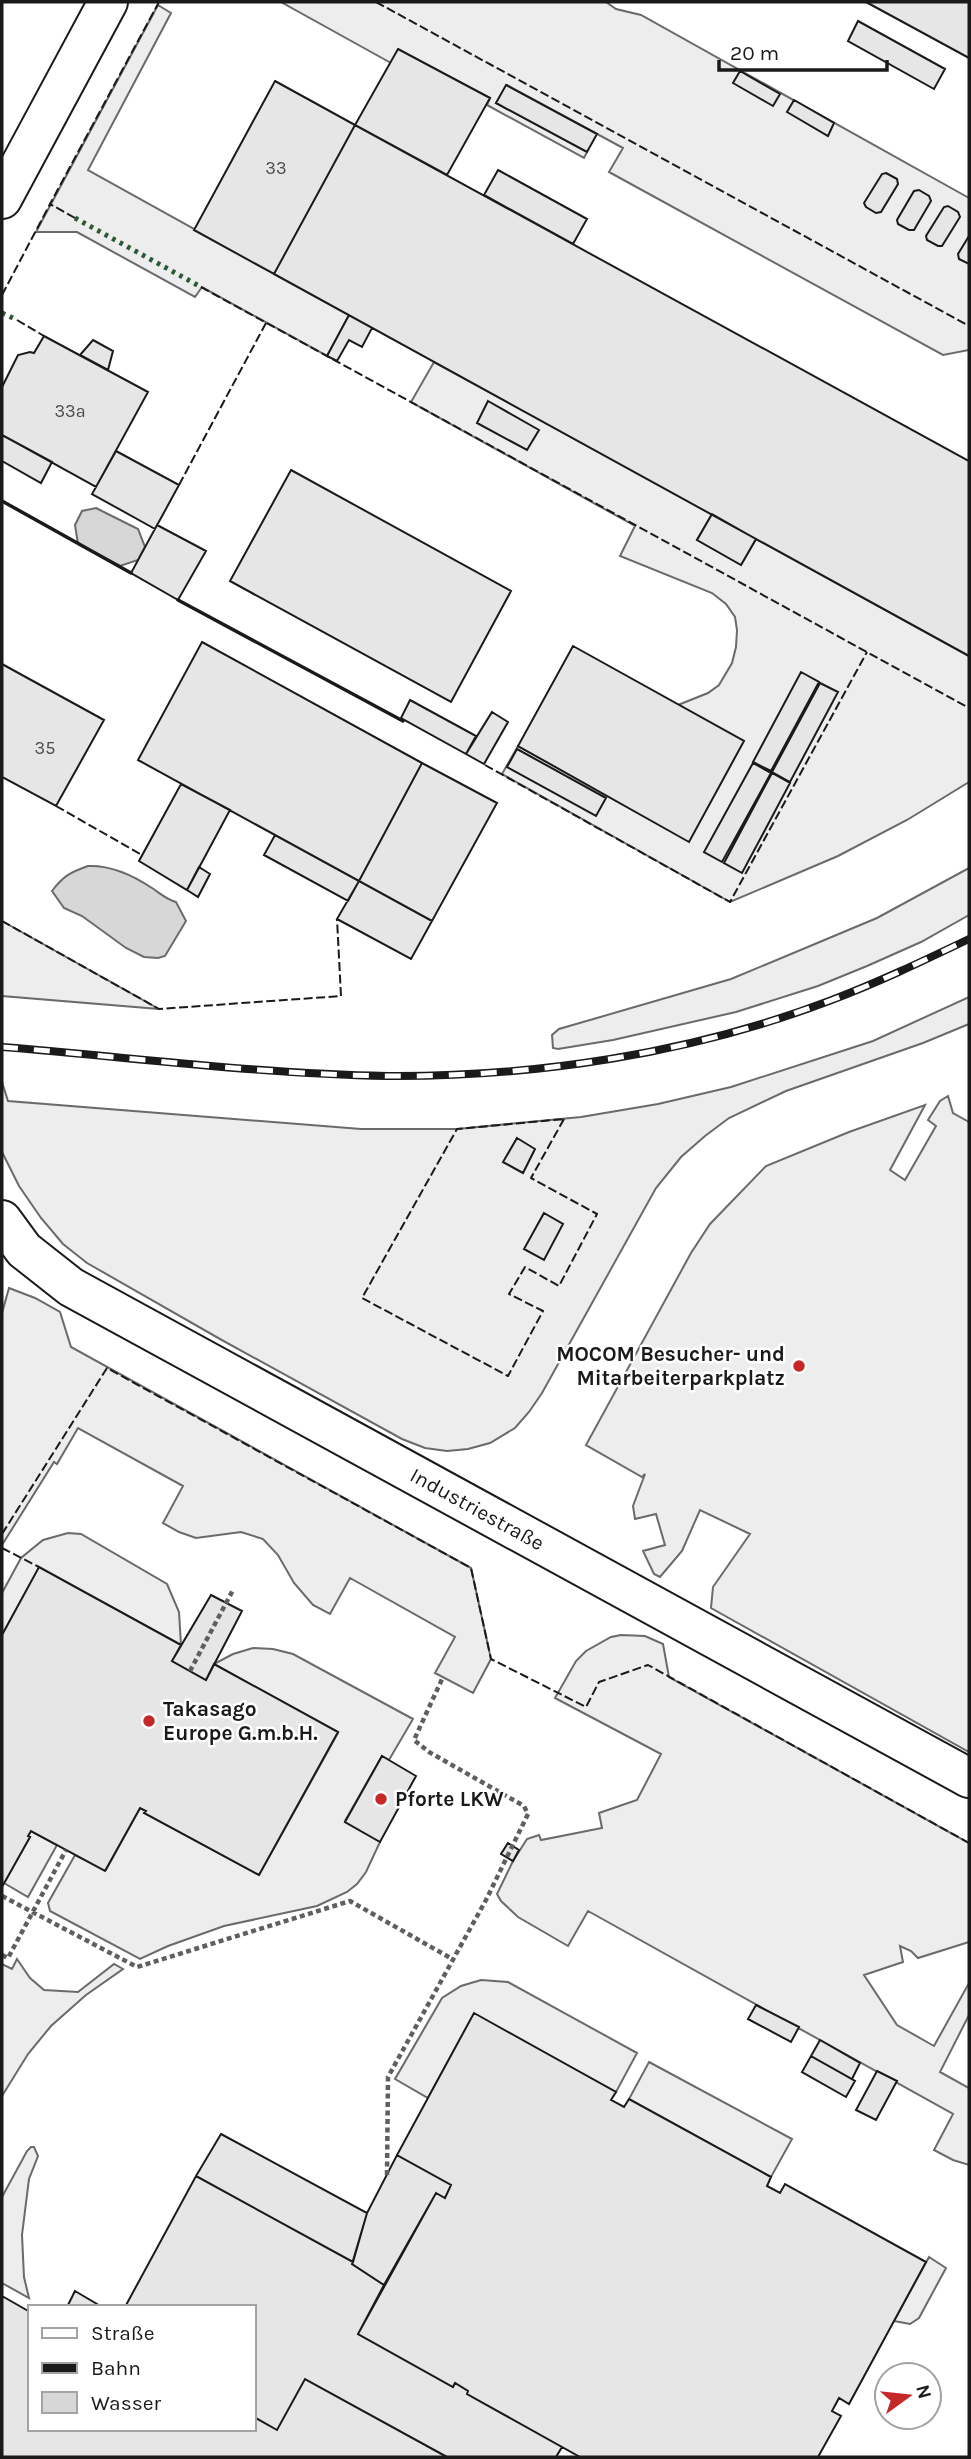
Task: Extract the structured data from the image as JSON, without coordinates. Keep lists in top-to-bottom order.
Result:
{
  "streets": {
    "street": ["Industriestraße"]
  },
  "places": ["MOCOM Besucher- und Mitarbeiterparkplatz", "Takasago Europe G.m.b.H.", "Pforte LKW"],
  "house_numbers": ["33", "33a", "35"],
  "legend": ["Straße", "Bahn", "Wasser"],
  "scale_bar": "20 m",
  "north": "right"
}
